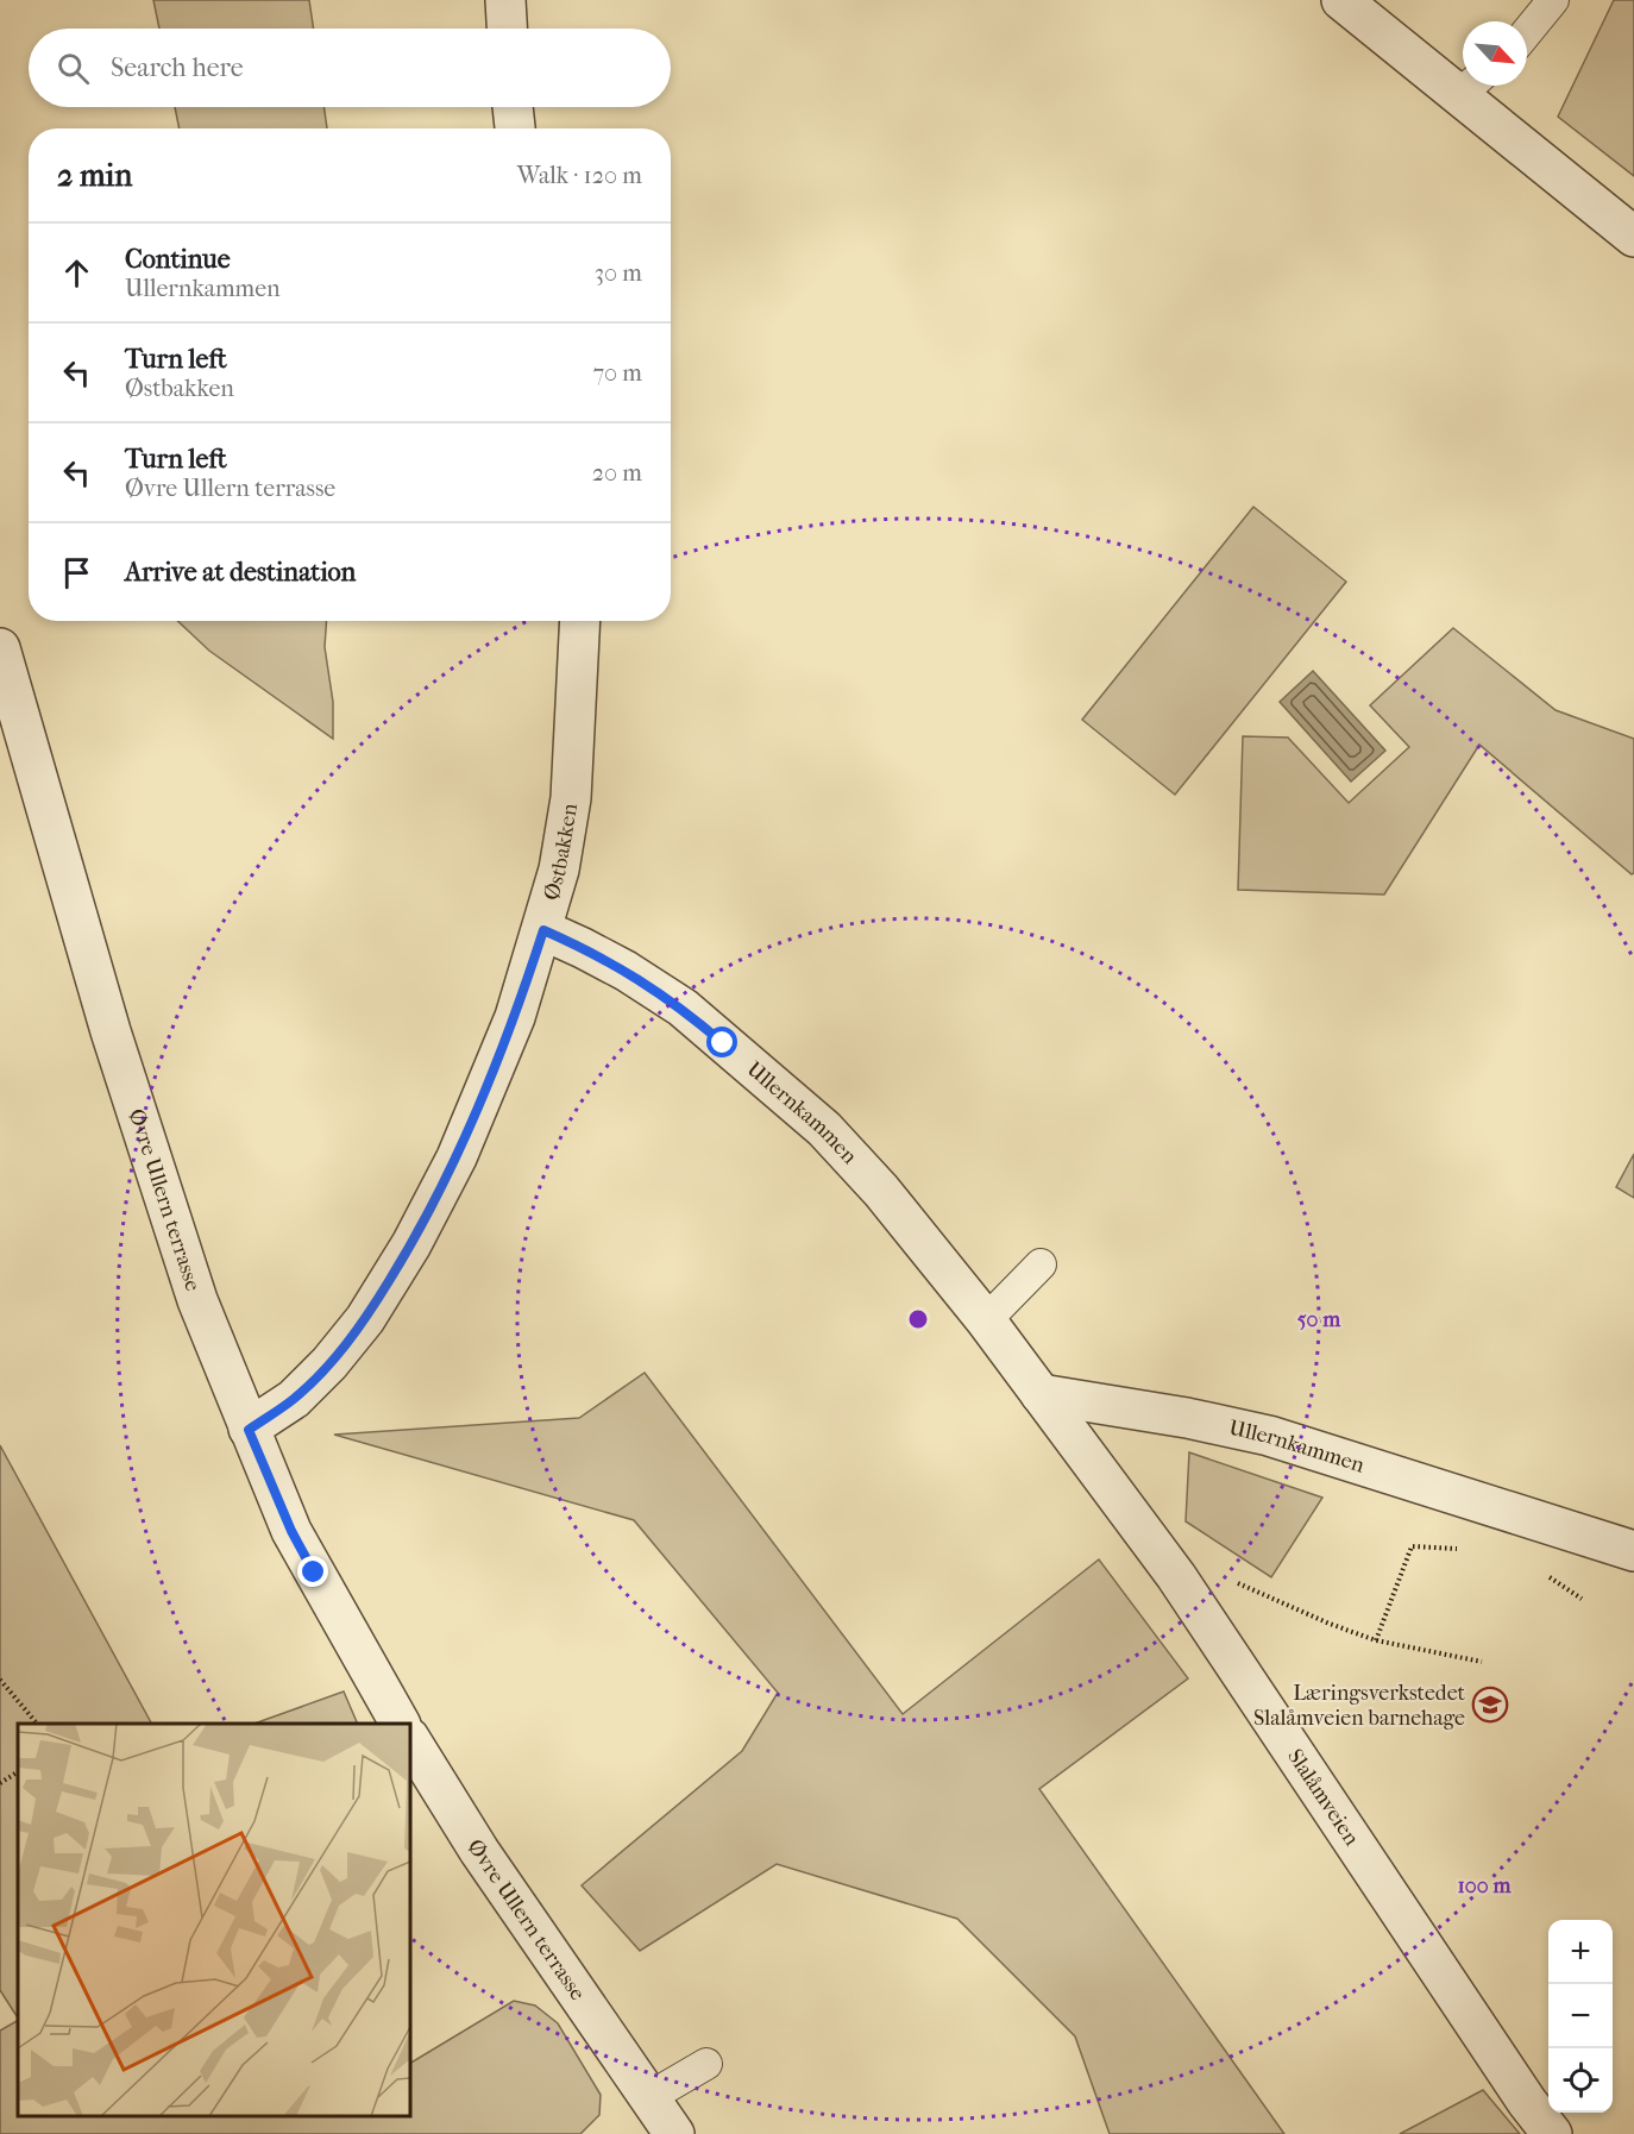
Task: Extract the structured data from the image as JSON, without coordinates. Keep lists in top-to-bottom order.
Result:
{
  "streets": {
    "street": [
      "Østbakken",
      "Ullernkammen",
      "Øvre Ullern terrasse",
      "Slalåmveien"
    ]
  },
  "crossings": [
    ["Østbakken", "Ullernkammen"],
    ["Østbakken", "Øvre Ullern terrasse"],
    ["Ullernkammen", "Slalåmveien"]
  ],
  "places": {
    "school or university": ["Læringsverkstedet Slalåmveien barnehage"]
  },
  "north": "bottom right",
  "page": {
    "search": "Search here",
    "heading": ["2 min", "Walk · 120 m"],
    "list": [
      ["Continue", "Ullernkammen", "30 m"],
      ["Turn left", "Østbakken", "70 m"],
      ["Turn left", "Øvre Ullern terrasse", "20 m"],
      "Arrive at destination"
    ],
    "map_buttons": ["+", "−"]
  },
  "rings": ["50 m", "100 m"]
}
